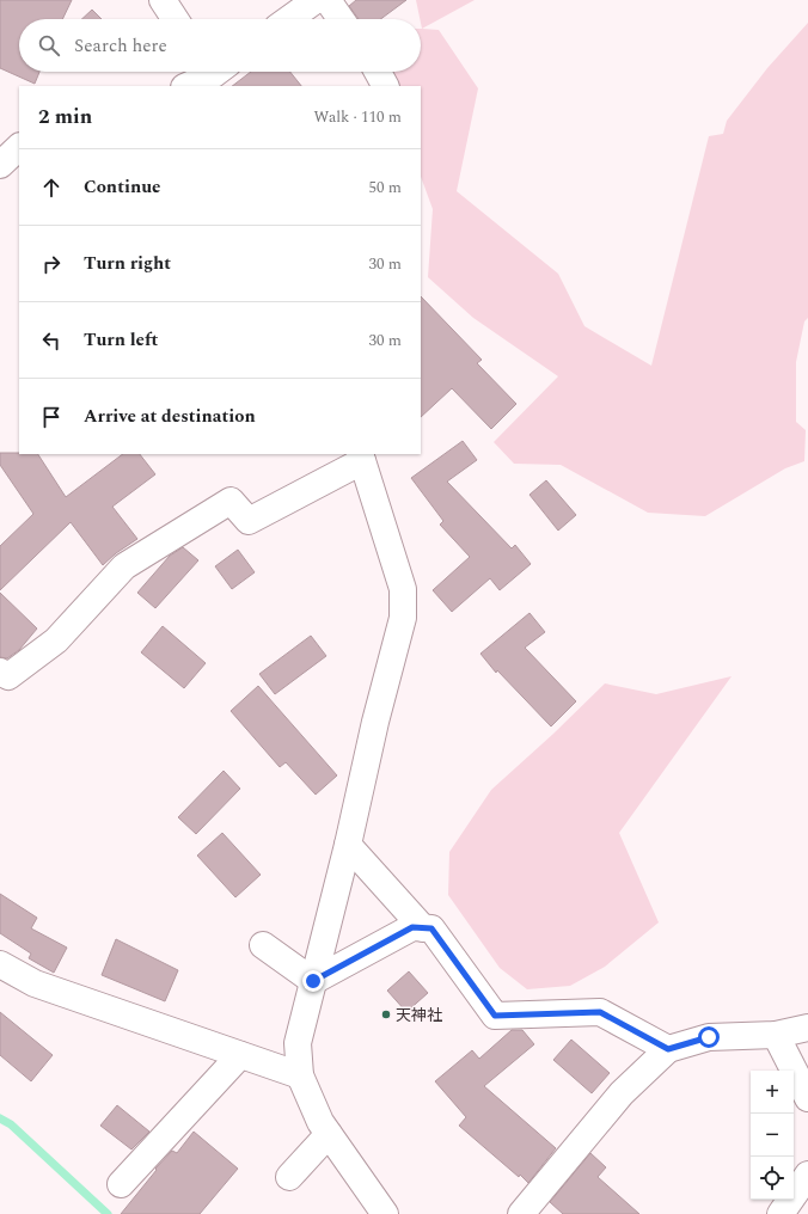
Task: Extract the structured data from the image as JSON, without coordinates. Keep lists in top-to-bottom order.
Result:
{
  "places": ["天神社"],
  "page": {
    "search": "Search here",
    "heading": ["2 min", "Walk · 110 m"],
    "list": [
      ["Continue", "50 m"],
      ["Turn right", "30 m"],
      ["Turn left", "30 m"],
      "Arrive at destination"
    ],
    "map_buttons": ["+", "−"]
  }
}
